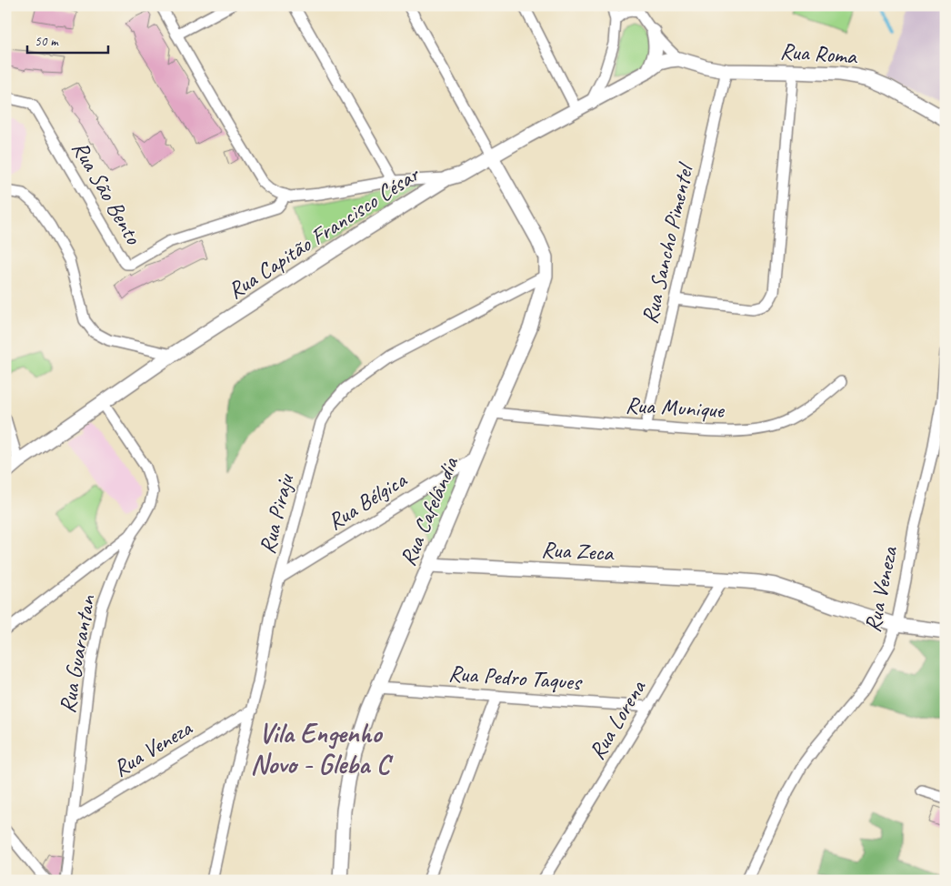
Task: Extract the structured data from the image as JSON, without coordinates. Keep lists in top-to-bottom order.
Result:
{
  "streets": {
    "street": [
      "Rua Roma",
      "Rua São Bento",
      "Rua Capitão Francisco César",
      "Rua Sancho Pimentel",
      "Rua Munique",
      "Rua Bélgica",
      "Rua Cafelândia",
      "Rua Piraju",
      "Rua Zeca",
      "Rua Veneza",
      "Rua Guarantan",
      "Rua Pedro Taques",
      "Rua Lorena"
    ]
  },
  "crossings": [
    ["Rua Roma", "Rua Capitão Francisco César"],
    ["Rua Roma", "Rua Sancho Pimentel"],
    ["Rua Capitão Francisco César", "Rua Cafelândia"],
    ["Rua Capitão Francisco César", "Rua Guarantan"],
    ["Rua Sancho Pimentel", "Rua Munique"],
    ["Rua Munique", "Rua Cafelândia"],
    ["Rua Bélgica", "Rua Cafelândia"],
    ["Rua Bélgica", "Rua Piraju"],
    ["Rua Cafelândia", "Rua Piraju"],
    ["Rua Cafelândia", "Rua Zeca"],
    ["Rua Cafelândia", "Rua Pedro Taques"],
    ["Rua Piraju", "Rua Veneza"],
    ["Rua Zeca", "Rua Veneza"],
    ["Rua Zeca", "Rua Lorena"],
    ["Rua Veneza", "Rua Guarantan"],
    ["Rua Pedro Taques", "Rua Lorena"]
  ],
  "districts": ["Vila Engenho Novo - Gleba C"],
  "scale_bar": "50 m"
}
